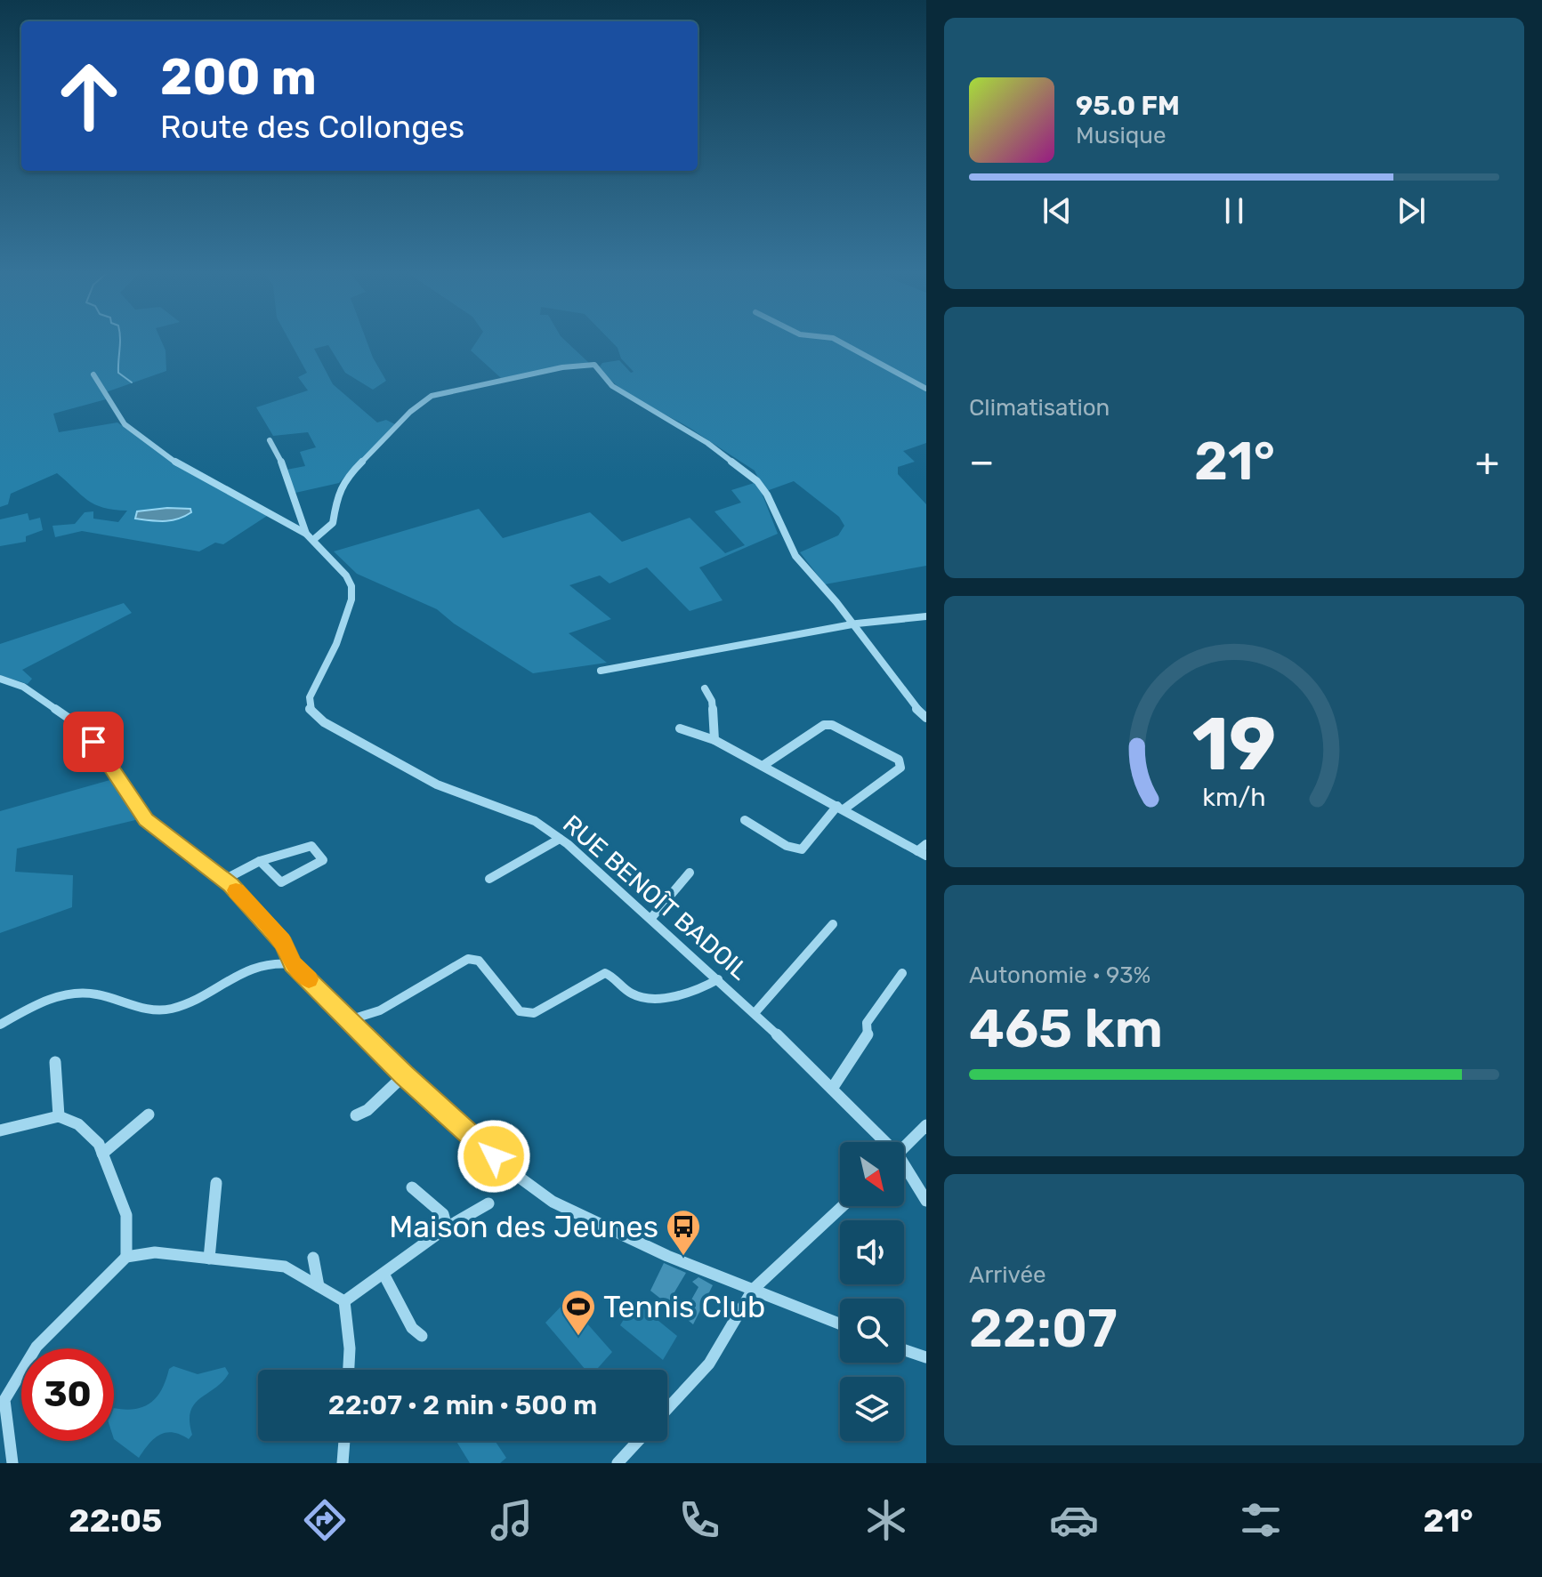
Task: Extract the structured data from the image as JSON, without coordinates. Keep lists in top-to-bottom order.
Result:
{
  "streets": {
    "street": ["RUE BENOÎT BADOIL"]
  },
  "places": {
    "bus stop": ["Maison des Jeunes"],
    "sports": ["Tennis Club"]
  },
  "north": "bottom right",
  "page": {
    "turn": ["200 m", "Route des Collonges"],
    "song": ["95.0 FM", "Musique"],
    "tile": [
      "Climatisation",
      ["Autonomie · 93%", "465 km"],
      ["Arrivée", "22:07"]
    ],
    "heat": ["−", "21°", "+"],
    "limit": "30",
    "trip": "22:07 · 2 min · 500 m",
    "tabs": ["22:05", "21°"],
    "gauge": ["19", "km/h"]
  }
}
